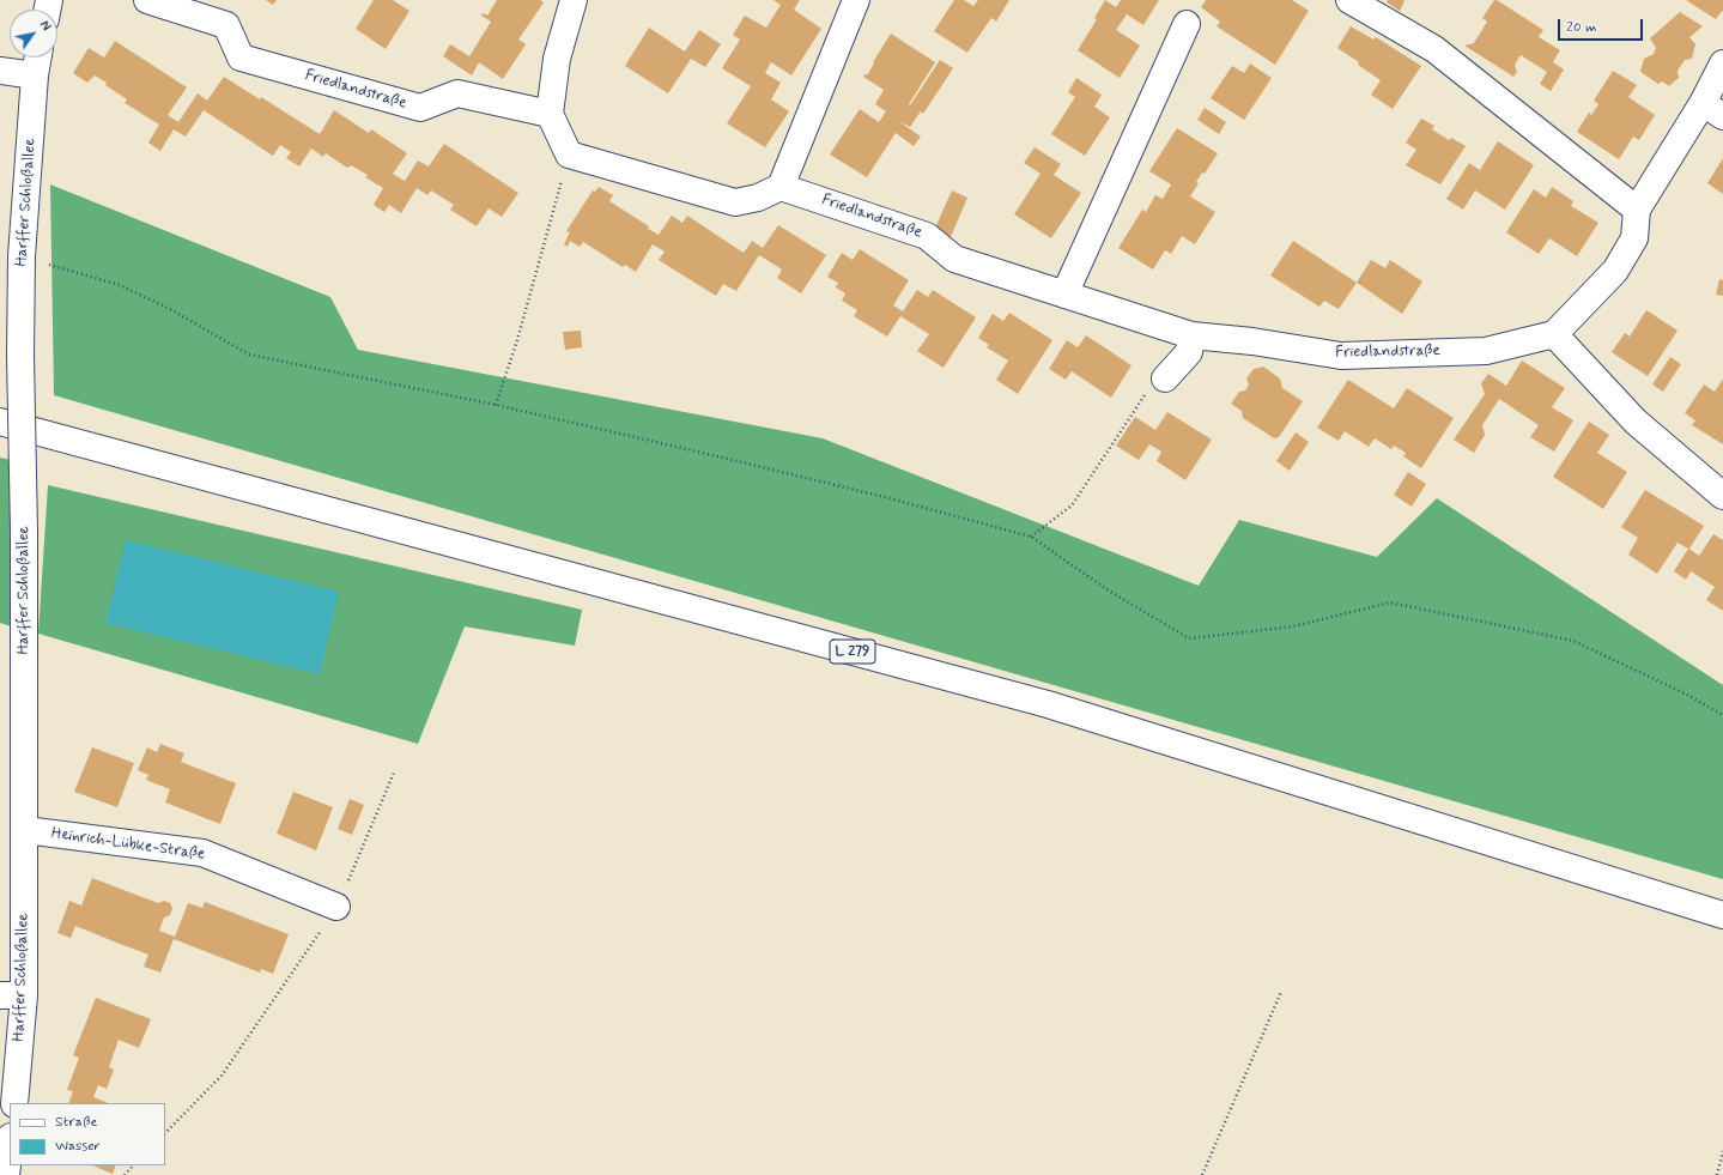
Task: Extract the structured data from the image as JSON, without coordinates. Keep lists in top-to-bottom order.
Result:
{
  "streets": {
    "street": [
      "Friedlandstraße",
      "Harffer Schloßallee",
      "L 279",
      "Heinrich-Lübke-Straße"
    ]
  },
  "crossings": [
    ["Harffer Schloßallee", "Heinrich-Lübke-Straße"]
  ],
  "legend": ["Straße", "Wasser"],
  "scale_bar": "20 m",
  "north": "top right"
}
